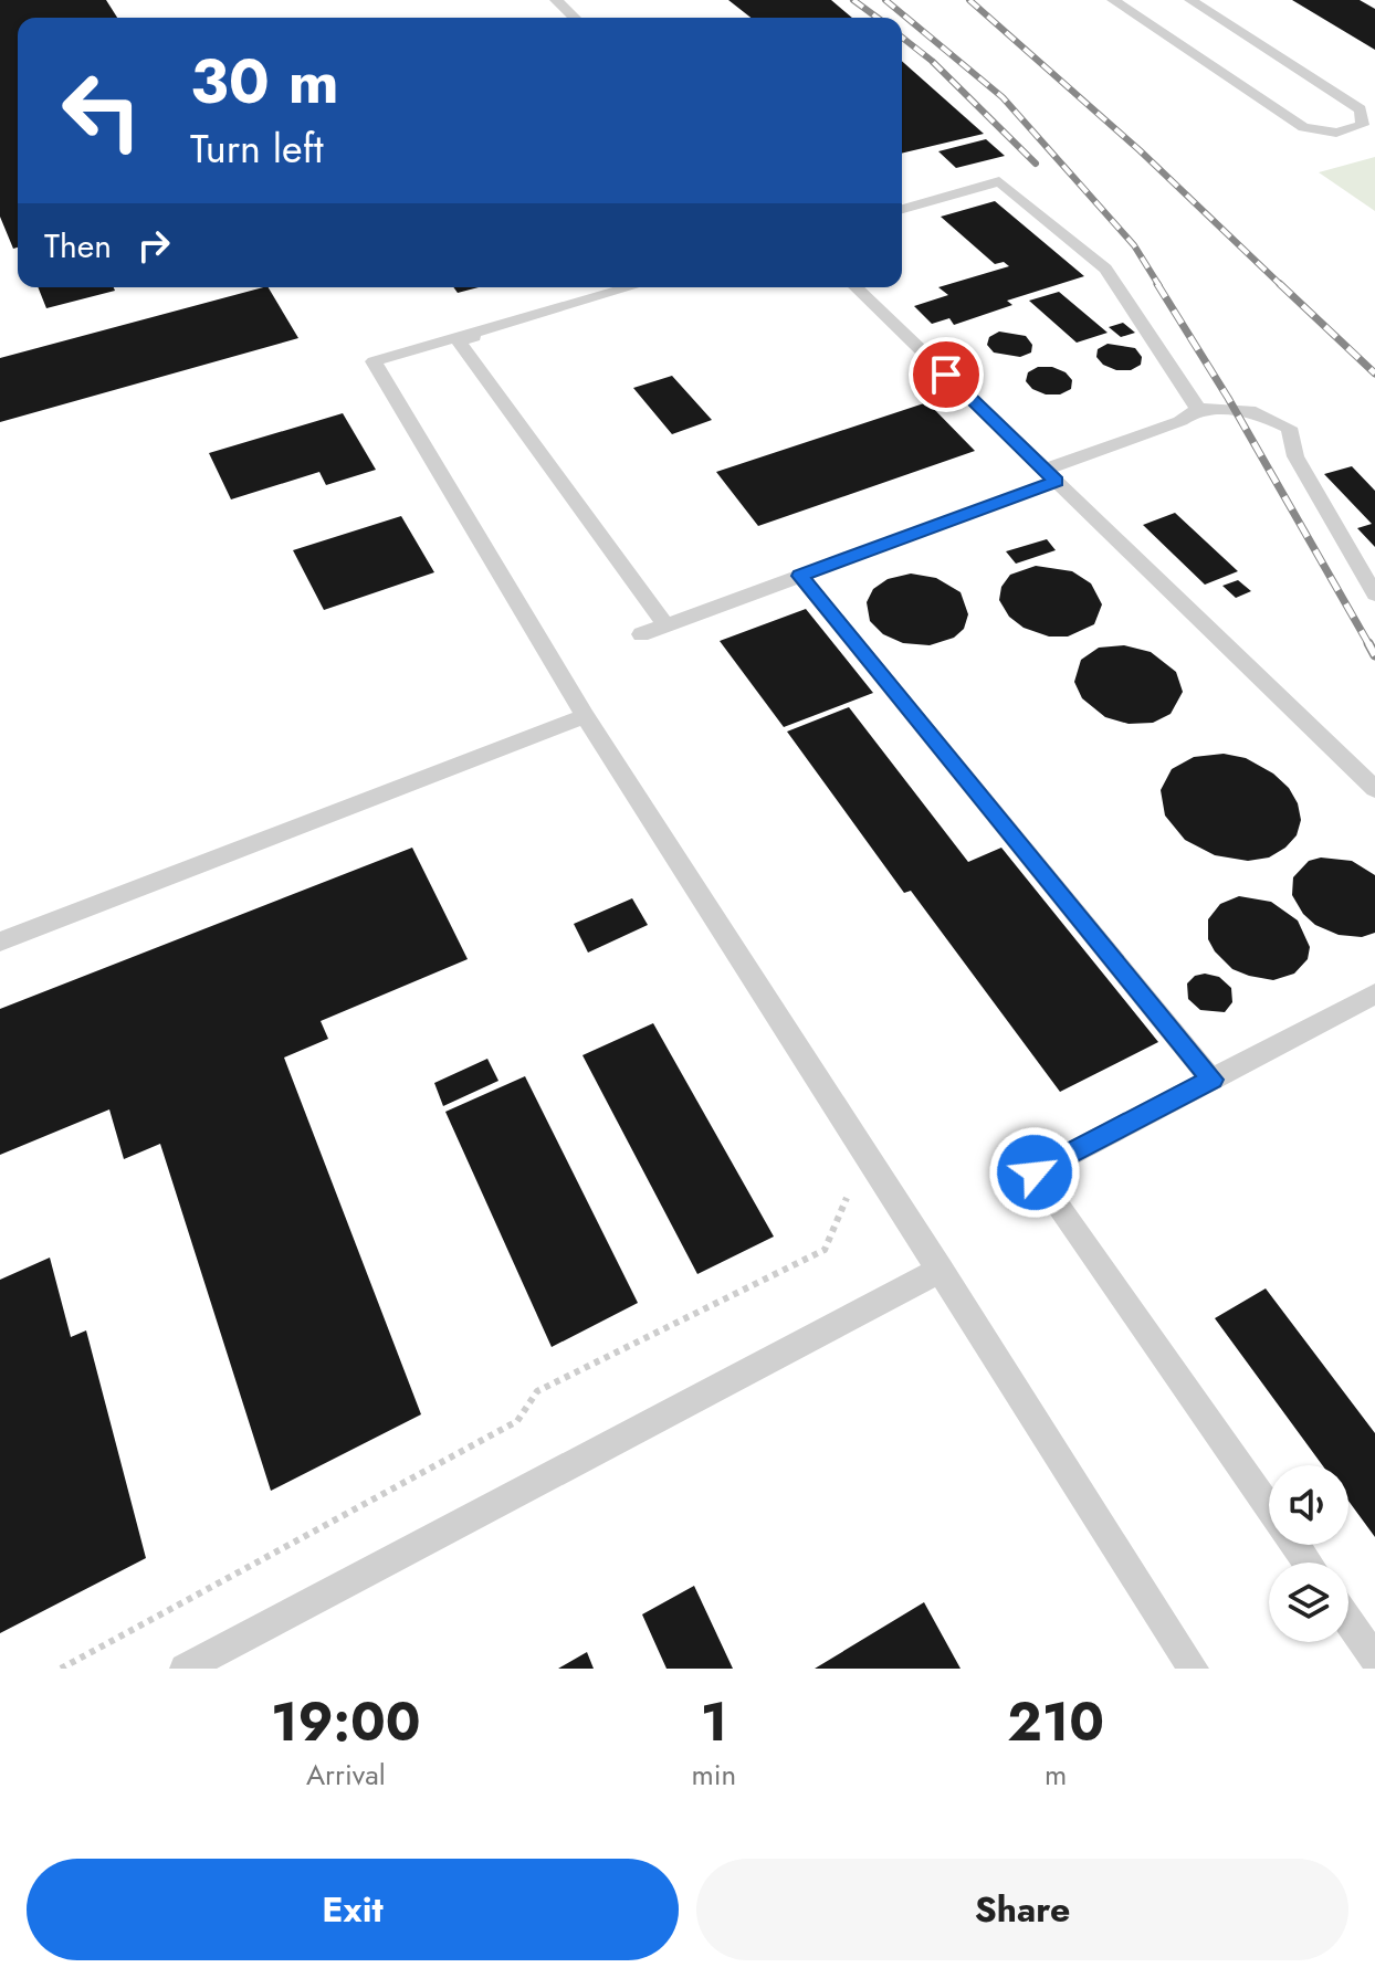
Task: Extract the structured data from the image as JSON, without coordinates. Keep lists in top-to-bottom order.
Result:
{
  "page": {
    "turn": ["30 m", "Turn left"],
    "then": "Then",
    "eta": [
      "19:00",
      "Arrival",
      "1",
      "min",
      "210",
      "m"
    ],
    "buttons": ["Exit", "Share"]
  }
}
